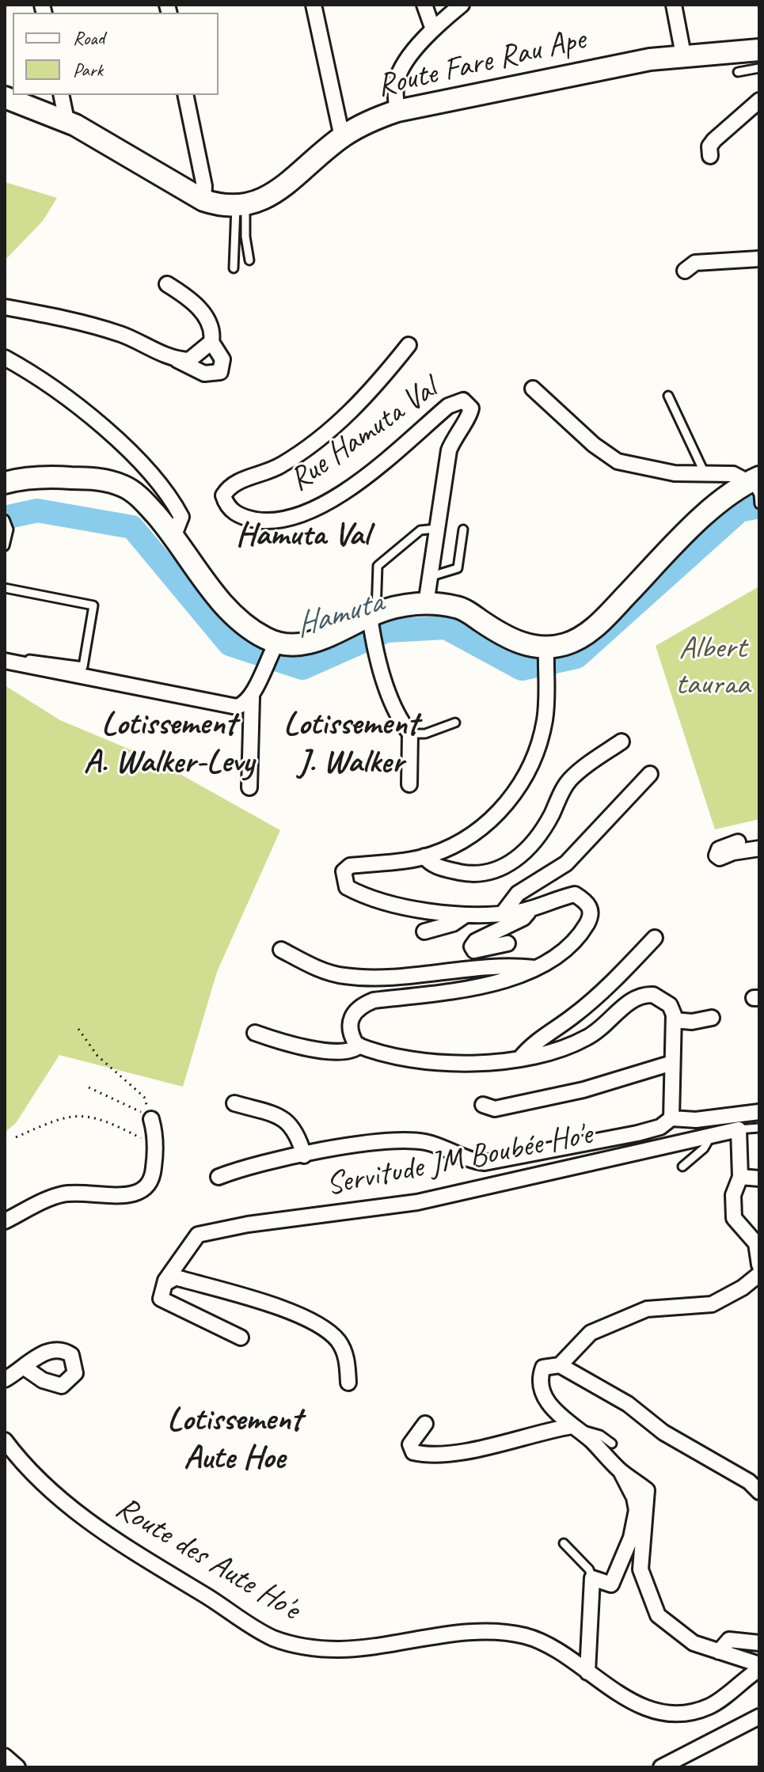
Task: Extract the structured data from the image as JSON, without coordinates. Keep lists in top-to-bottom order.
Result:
{
  "streets": {
    "main road": ["Route Fare Rau Ape"],
    "street": ["Rue Hamuta Val", "Servitude JM Boubée Ho'e", "Route des Aute Ho'e"]
  },
  "districts": [
    "Hamuta Val",
    "Lotissement A. Walker-Levy",
    "Lotissement J. Walker",
    "Lotissement Aute Hoe"
  ],
  "water": ["Hamuta"],
  "parks": ["Albert tauraa"],
  "legend": ["Road", "Park"]
}
